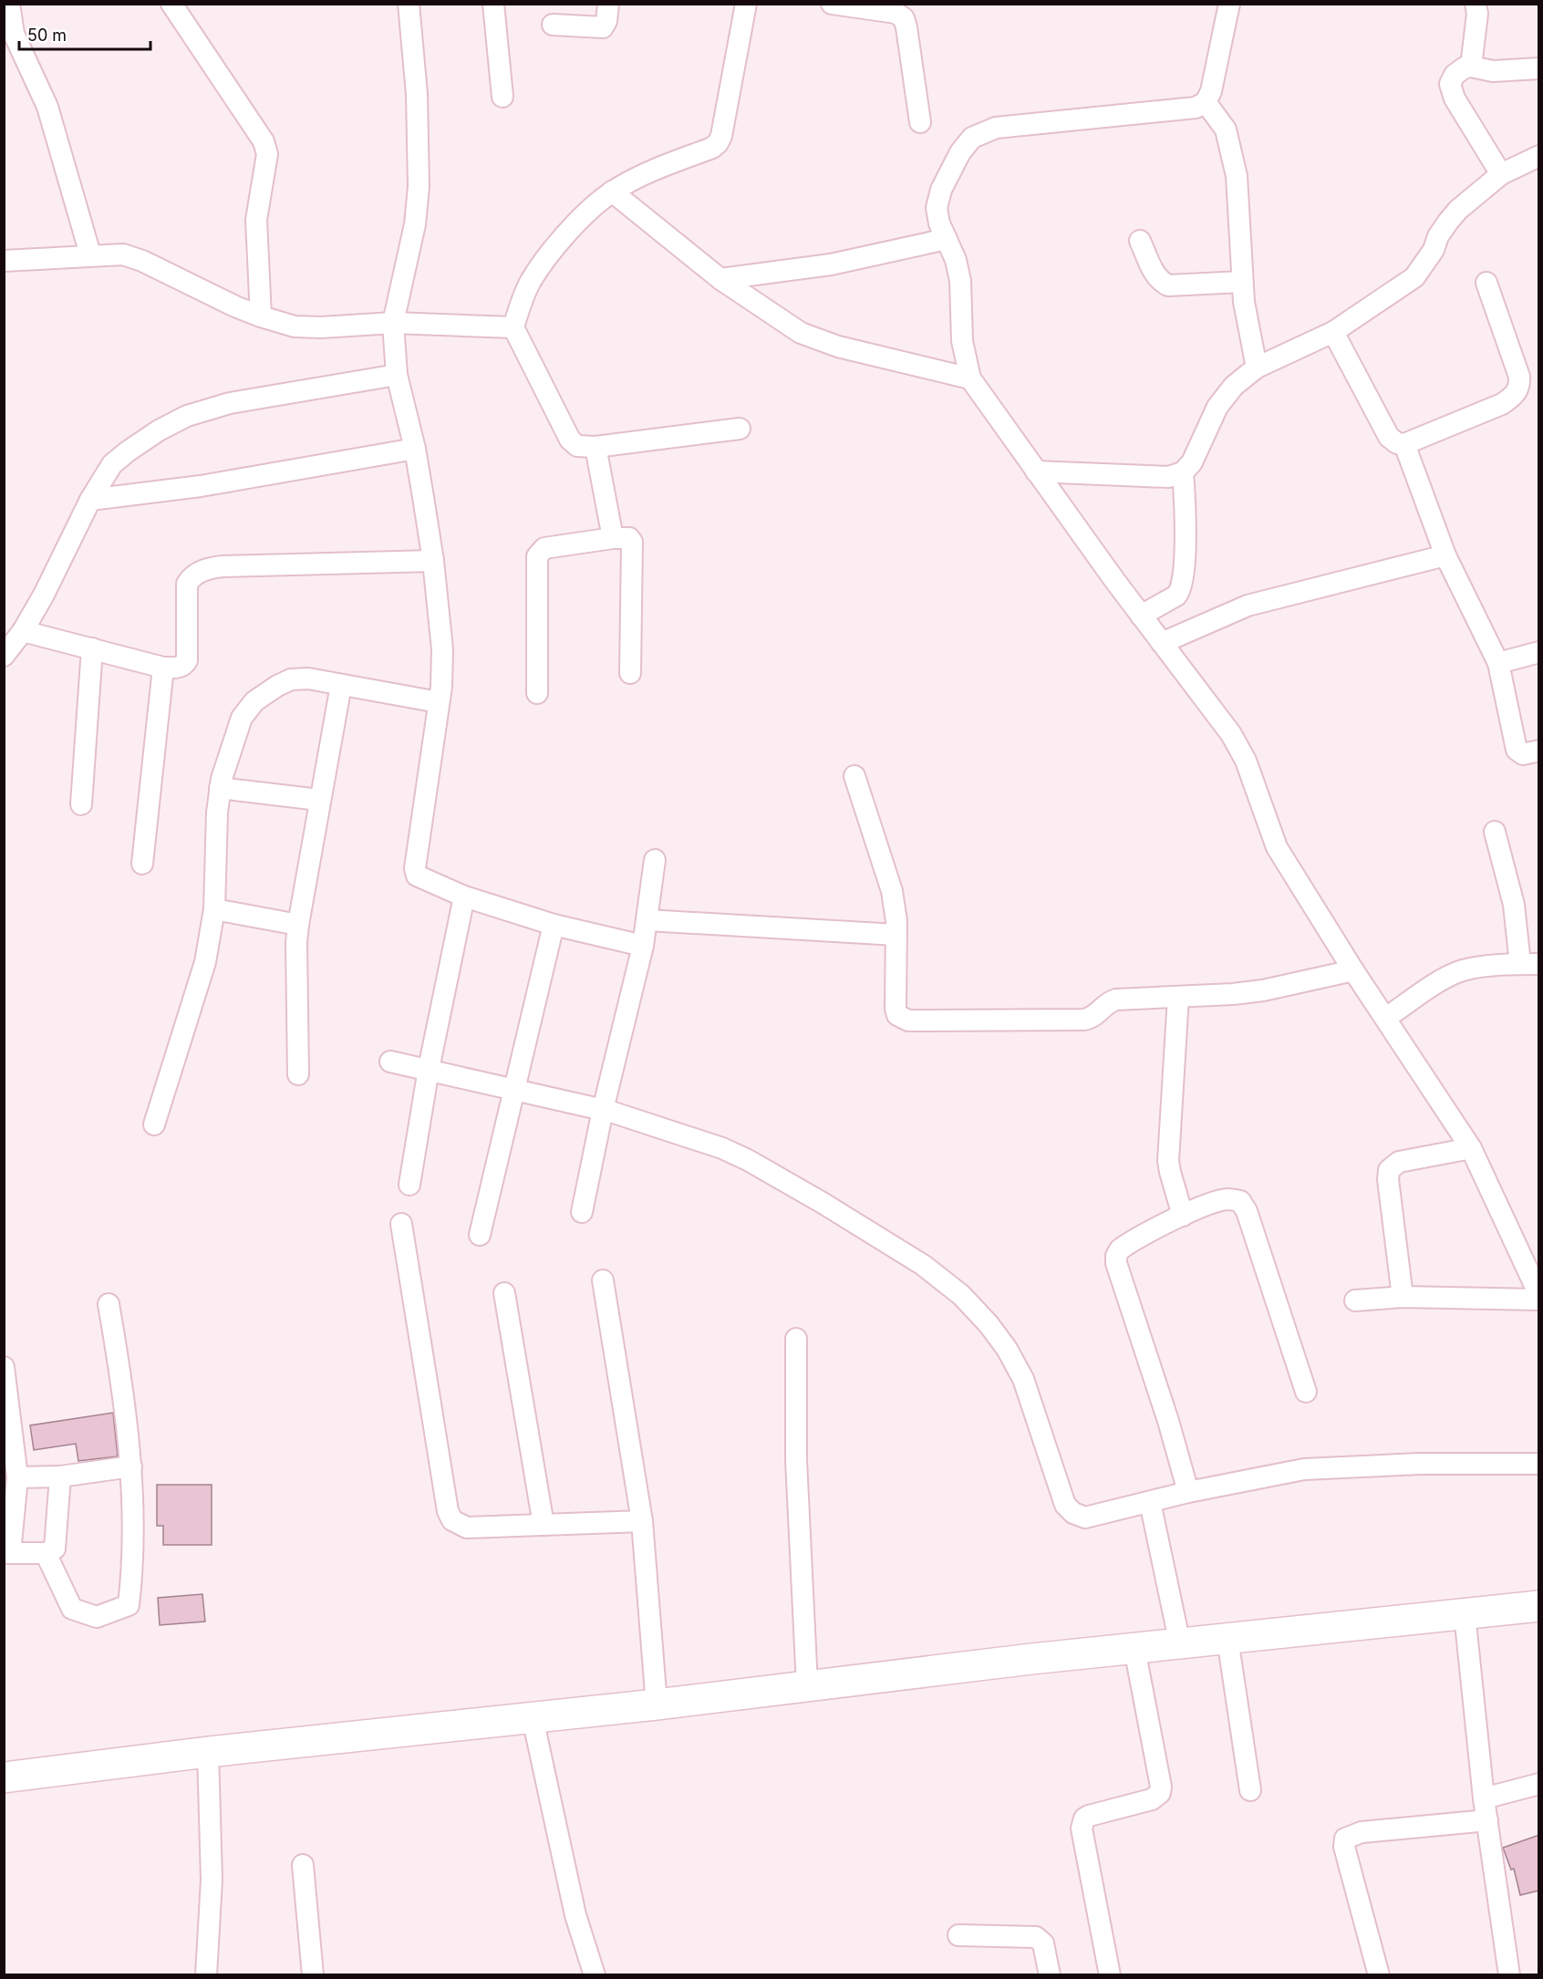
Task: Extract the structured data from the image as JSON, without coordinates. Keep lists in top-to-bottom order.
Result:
{
  "scale_bar": "50 m"
}
